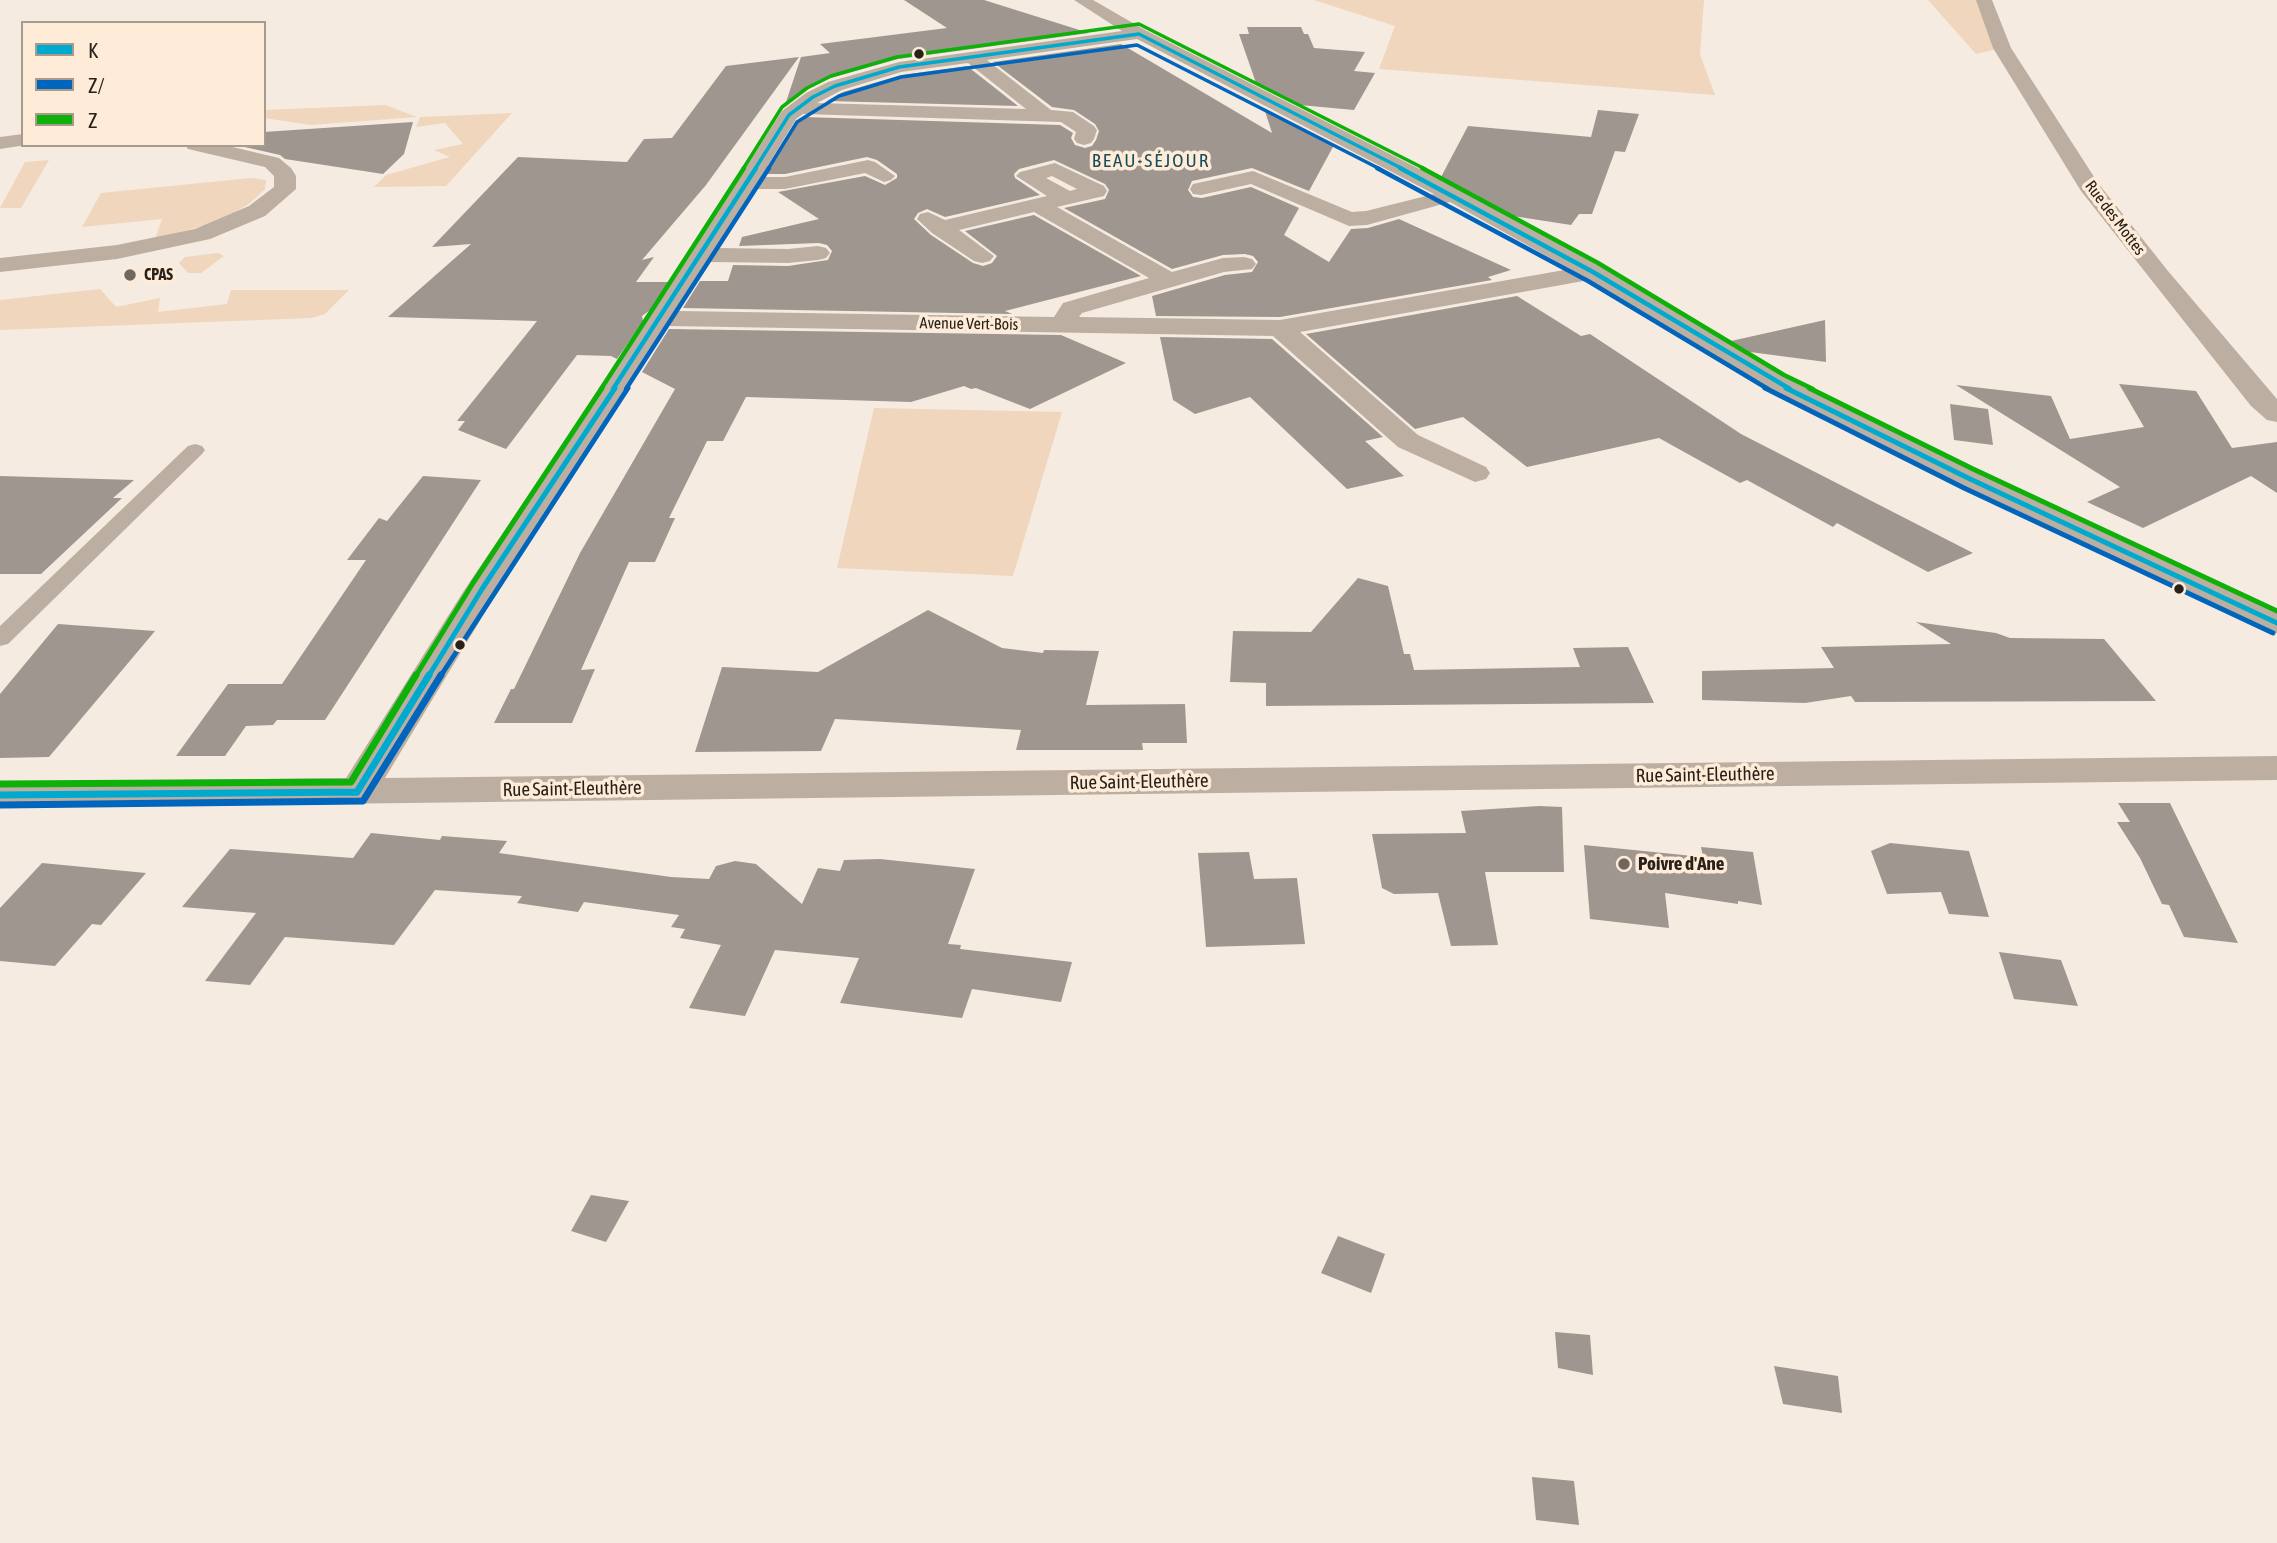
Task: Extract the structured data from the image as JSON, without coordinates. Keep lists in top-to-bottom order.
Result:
{
  "streets": {
    "street": ["Rue des Mottes", "Avenue Vert-Bois", "Rue Saint-Eleuthère"]
  },
  "districts": ["BEAU-SÉJOUR"],
  "places": ["CPAS", "Poivre d'Ane"],
  "lines": ["transit line Z", "transit line K", "transit line Z/"],
  "legend": ["K", "Z/", "Z"]
}
